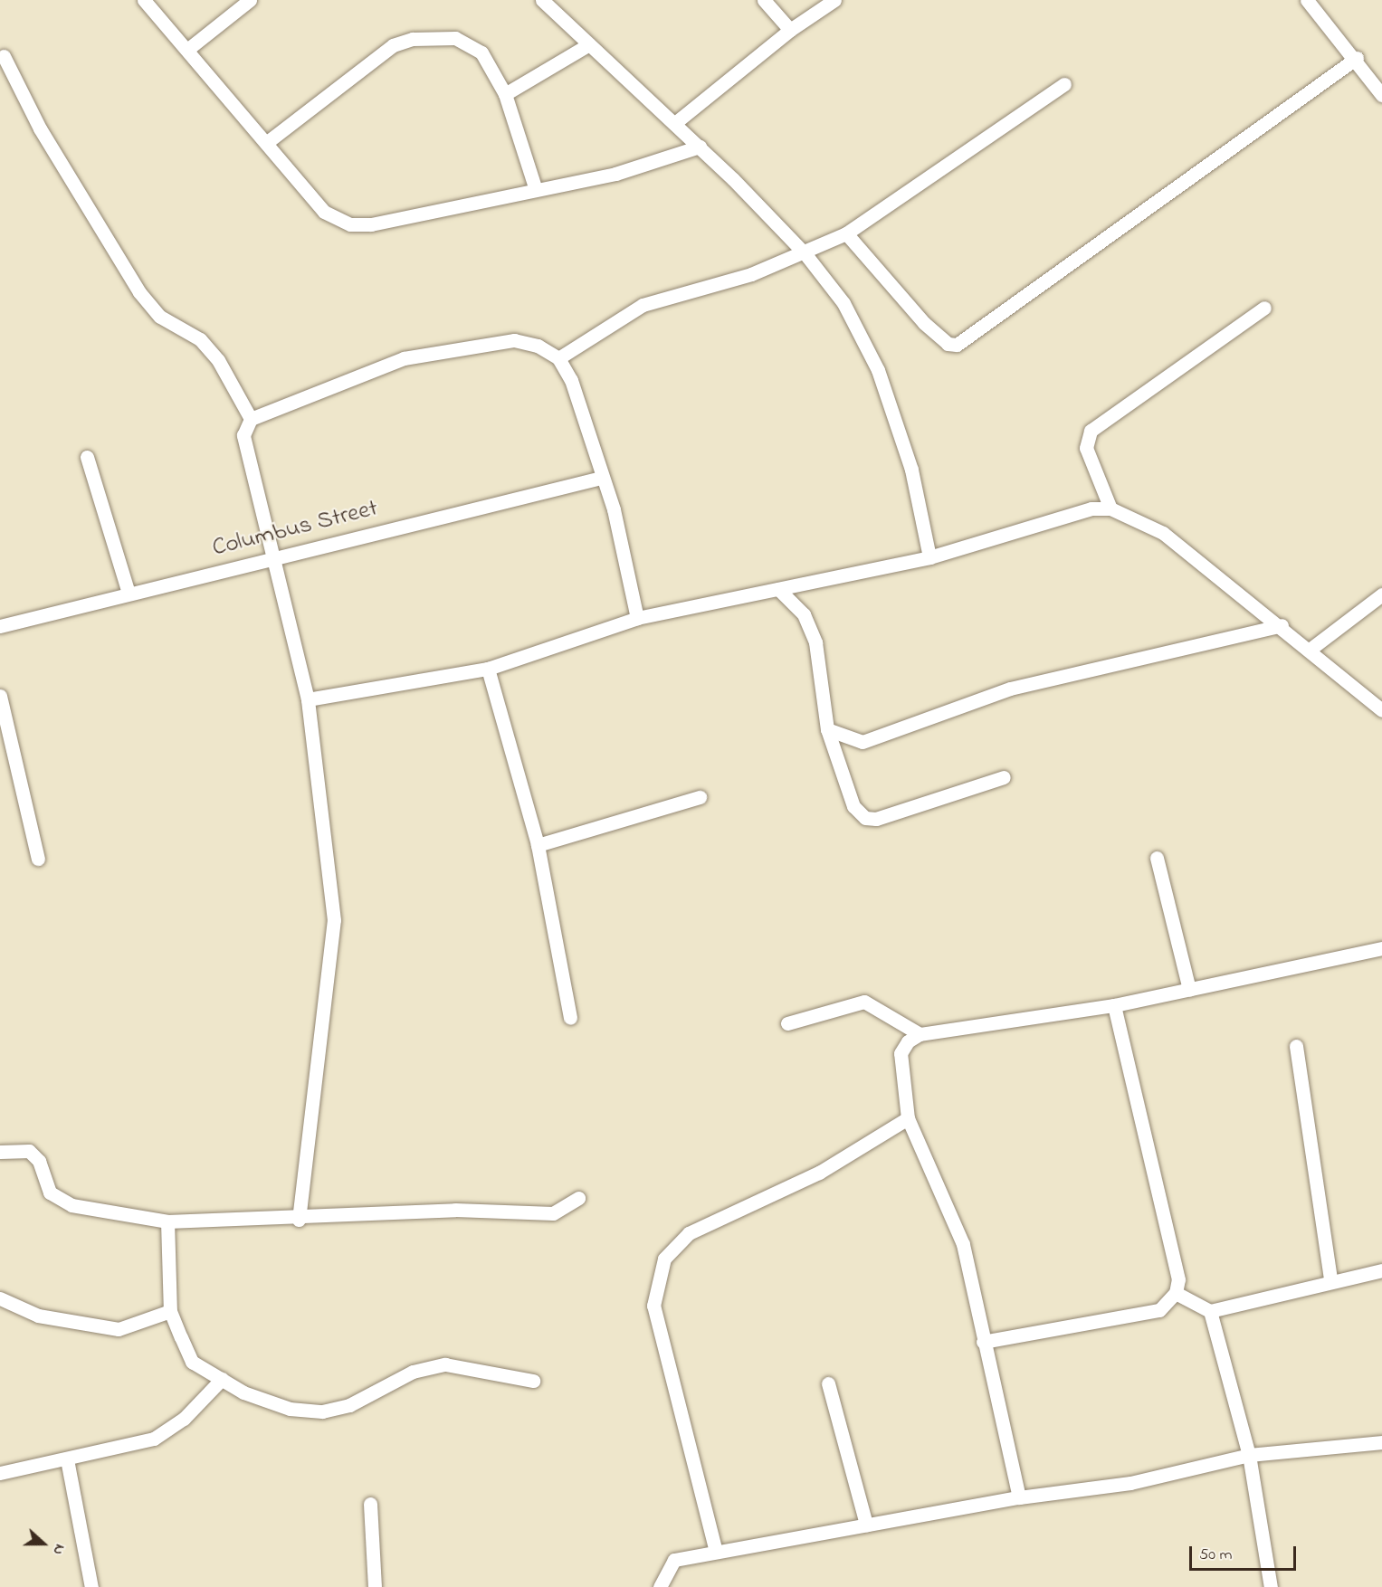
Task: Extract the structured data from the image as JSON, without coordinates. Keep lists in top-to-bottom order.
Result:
{
  "streets": {
    "street": ["Columbus Street"]
  },
  "scale_bar": "50 m",
  "north": "right"
}
